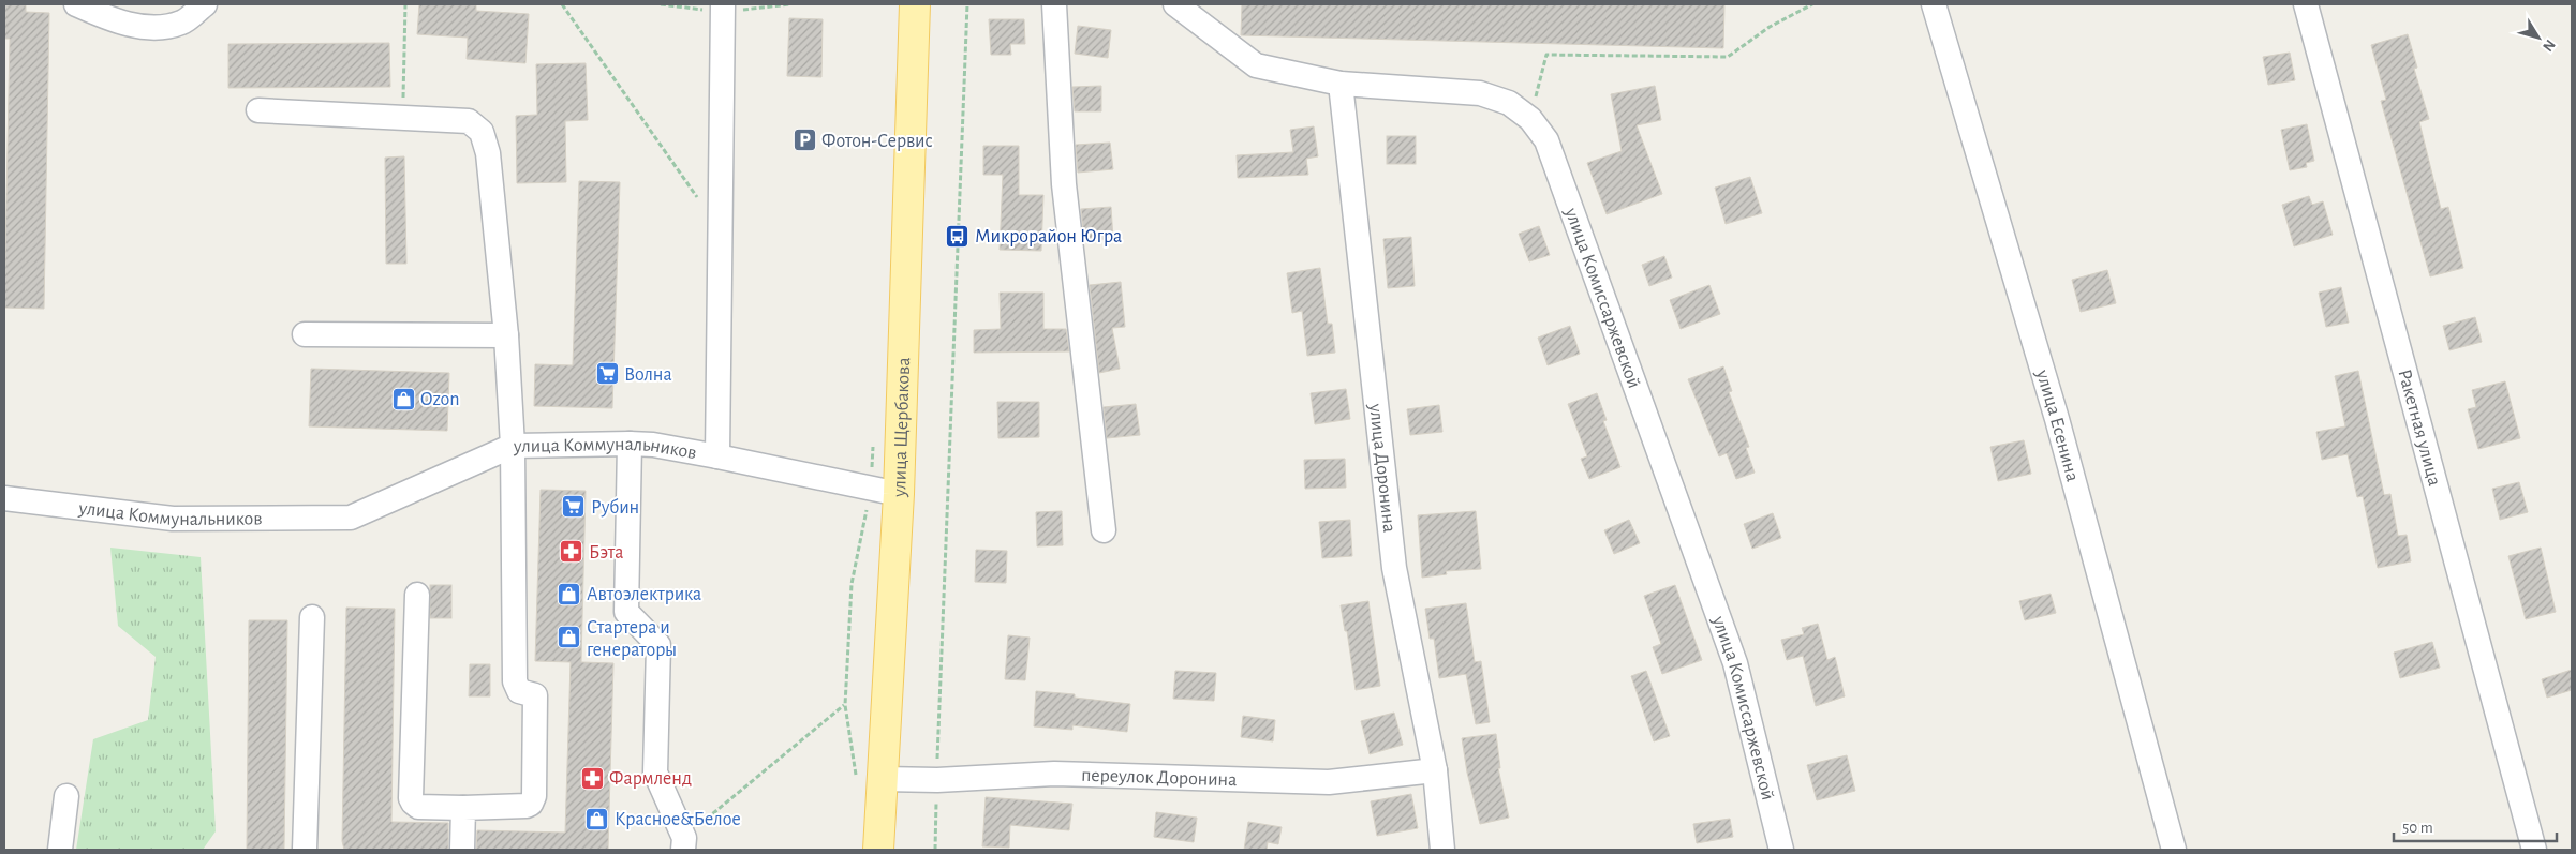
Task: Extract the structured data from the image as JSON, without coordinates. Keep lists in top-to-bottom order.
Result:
{
  "streets": {
    "main road": ["улица Щербакова"],
    "street": [
      "улица Комиссаржевской",
      "улица Есенина",
      "Ракетная улица",
      "улица Коммунальников",
      "улица Доронина",
      "переулок Доронина"
    ]
  },
  "crossings": [
    ["улица Комиссаржевской", "улица Доронина"],
    ["улица Щербакова", "улица Коммунальников"],
    ["улица Щербакова", "переулок Доронина"],
    ["улица Доронина", "переулок Доронина"]
  ],
  "places": {
    "parking": ["Фотон-Сервис"],
    "bus stop": ["Микрорайон Югра"],
    "supermarket": ["Волна", "Рубин"],
    "shop": [
      "Ozon",
      "Автоэлектрика",
      "Стартера и генераторы",
      "Красное&Белое"
    ],
    "pharmacy": ["Бэта", "Фармленд"]
  },
  "scale_bar": "50 m",
  "north": "bottom right"
}
